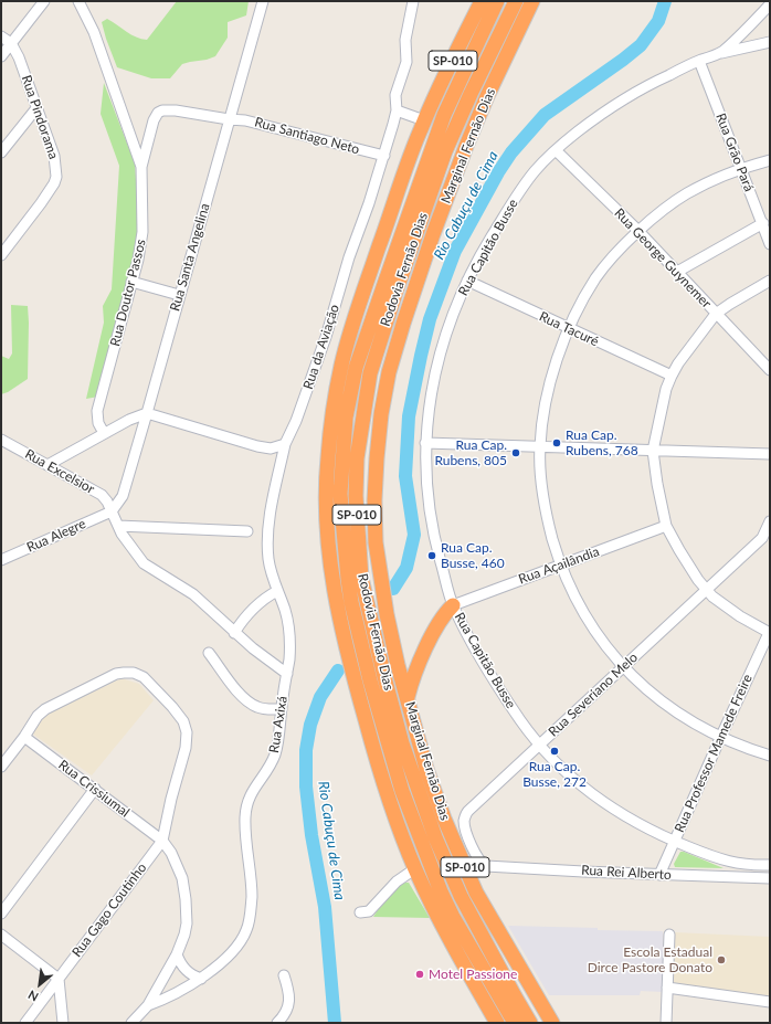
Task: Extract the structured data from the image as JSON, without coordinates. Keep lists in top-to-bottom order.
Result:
{
  "streets": {
    "highway": ["SP-010", "Marginal Fernão Dias", "Rodovia Fernão Dias"],
    "street": [
      "Rua Pindorama",
      "Rua Santiago Neto",
      "Rua Grão Pará",
      "Rua Capitão Busse",
      "Rua Santa Angelina",
      "Rua George Guynemer",
      "Rua Doutor Passos",
      "Rua Tacuré",
      "Rua da Aviação",
      "Rua Excelsior",
      "Rua Alegre",
      "Rua Açailândia",
      "Rua Severiano Melo",
      "Rua Axixá",
      "Rua Professor Mamede Freire",
      "Rua Crissiumal",
      "Rua Rei Alberto",
      "Rua Gago Coutinho"
    ]
  },
  "crossings": [
    ["Rua Santiago Neto", "Rua Santa Angelina"],
    ["Rua Santiago Neto", "Rua Doutor Passos"],
    ["Rua Santiago Neto", "Rua da Aviação"],
    ["Rua Grão Pará", "Rua Capitão Busse"],
    ["Rua Capitão Busse", "Rua George Guynemer"],
    ["Rua Capitão Busse", "Rua Tacuré"],
    ["Rua Capitão Busse", "Rua Açailândia"],
    ["Rua Capitão Busse", "Rua Severiano Melo"],
    ["Rua Capitão Busse", "Rua Professor Mamede Freire"],
    ["Rua Santa Angelina", "Rua Excelsior"],
    ["Rua Santa Angelina", "Rua Alegre"],
    ["Rua da Aviação", "Rua Axixá"],
    ["Rua Excelsior", "Rua Alegre"],
    ["Rua Excelsior", "Rua Axixá"],
    ["Rua Severiano Melo", "Rua Rei Alberto"],
    ["Rua Professor Mamede Freire", "Rua Rei Alberto"],
    ["Rua Crissiumal", "Rua Gago Coutinho"]
  ],
  "water": ["Rio Cabuçu de Cima"],
  "places": [
    "Rua Cap. Rubens, 768",
    "Rua Cap. Rubens, 805",
    "Rua Cap. Busse, 460",
    "Rua Cap. Busse, 272",
    "Escola Estadual Dirce Pastore Donato",
    "Motel Passione"
  ],
  "north": "bottom left"
}
